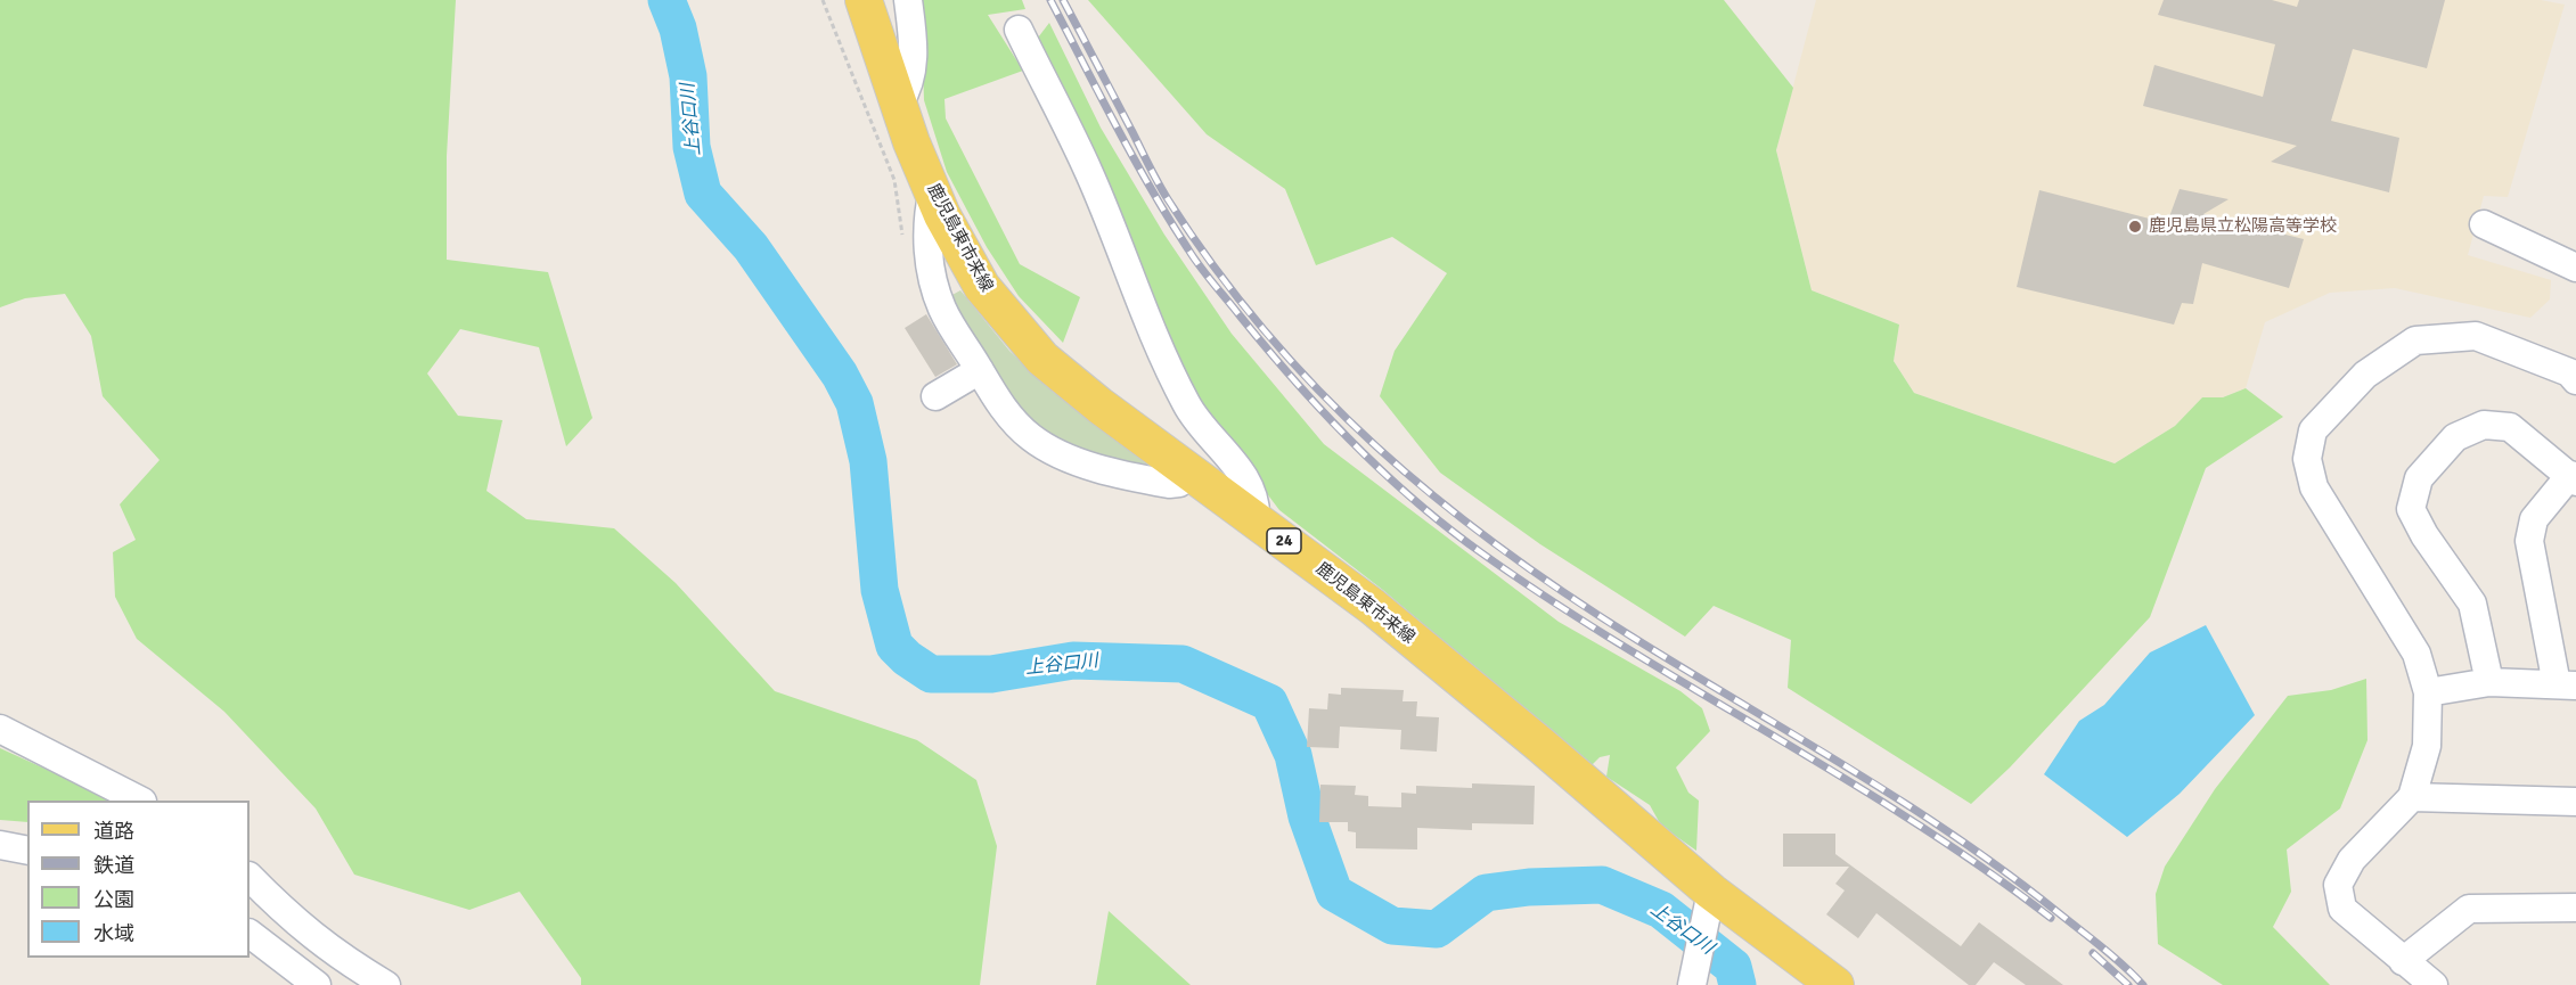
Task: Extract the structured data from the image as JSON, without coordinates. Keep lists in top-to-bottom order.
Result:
{
  "streets": {
    "main road": ["鹿児島東市来線", "24"]
  },
  "water": ["上谷口川"],
  "places": ["鹿児島県立松陽高等学校"],
  "legend": [
    "道路",
    "鉄道",
    "公園",
    "水域"
  ]
}
